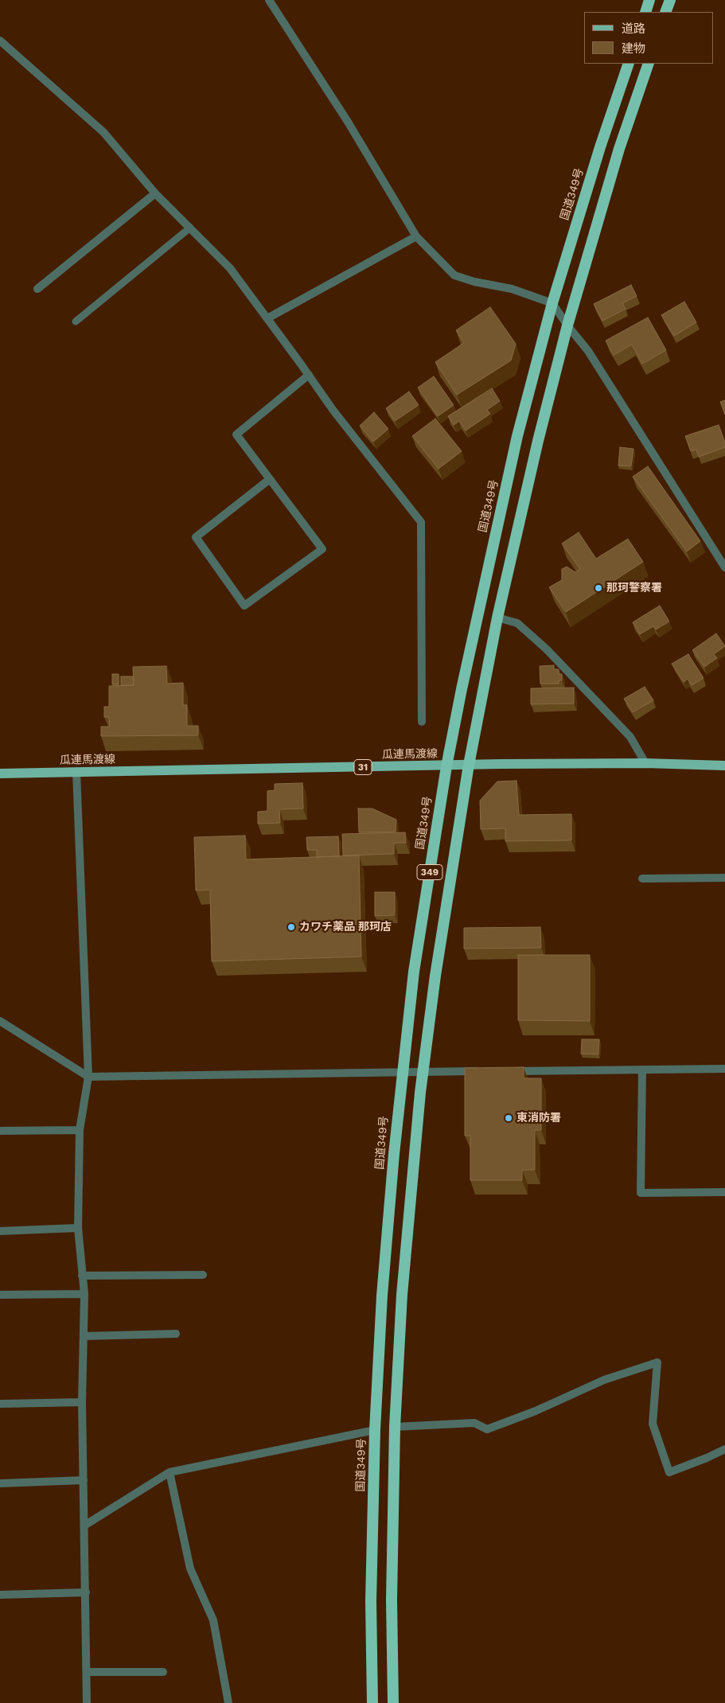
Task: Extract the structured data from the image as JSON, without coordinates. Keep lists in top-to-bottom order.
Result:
{
  "streets": {
    "highway": ["国道349号", "349"],
    "main road": ["瓜連馬渡線", "31"]
  },
  "crossings": [
    ["国道349号", "瓜連馬渡線"],
    ["瓜連馬渡線", "349"]
  ],
  "places": ["那珂警察署", "カワチ薬品 那珂店", "東消防署"],
  "legend": ["道路", "建物"]
}
